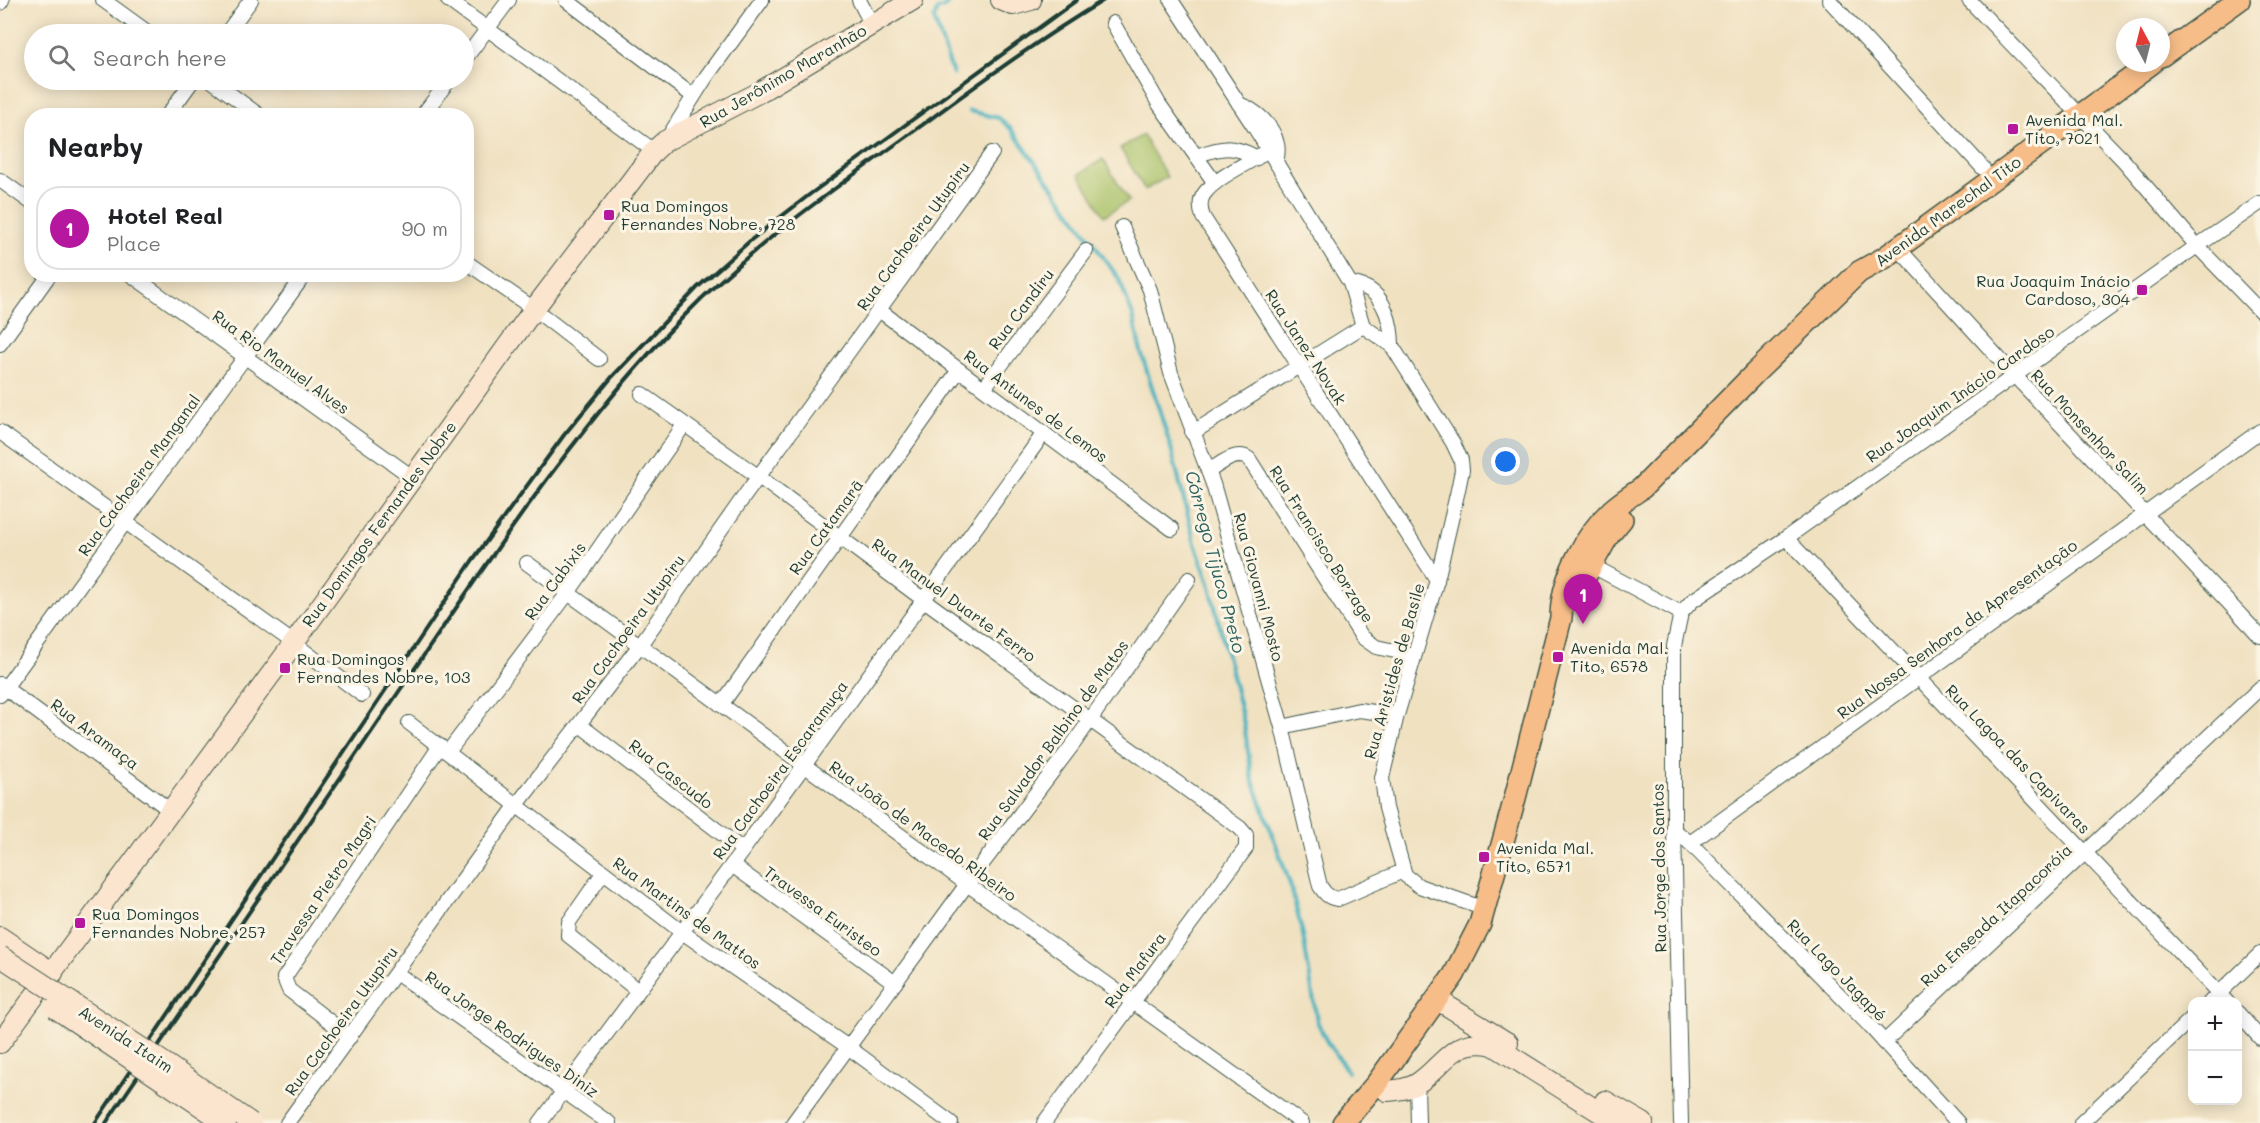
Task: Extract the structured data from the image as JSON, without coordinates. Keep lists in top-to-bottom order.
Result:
{
  "streets": {
    "main road": ["Avenida Marechal Tito"],
    "street": [
      "Rua Jerônimo Maranhão",
      "Rua Cachoeira Utupiru",
      "Rua Candiru",
      "Rua Janez Novak",
      "Rua Rio Manuel Alves",
      "Rua Joaquim Inácio Cardoso",
      "Rua Antunes de Lemos",
      "Rua Monsenhor Salim",
      "Rua Cachoeira Manganal",
      "Rua Domingos Fernandes Nobre",
      "Rua Catamarã",
      "Rua Francisco Borzage",
      "Rua Cabixis",
      "Rua Giovanni Mosto",
      "Rua Manuel Duarte Ferro",
      "Rua Nossa Senhora da Apresentação",
      "Rua Aristides de Basile",
      "Rua Aramaça",
      "Rua Salvador Balbino de Matos",
      "Rua Lagoa das Capivaras",
      "Rua Cachoeira Escaramuça",
      "Rua Cascudo",
      "Rua João de Macedo Ribeiro",
      "Rua Jorge dos Santos",
      "Travessa Pietro Magri",
      "Travessa Euristeo",
      "Rua Martins de Mattos",
      "Rua Enseada Itapacoróia",
      "Rua Mafura",
      "Rua Lago Jagapé",
      "Rua Jorge Rodrigues Diniz",
      "Avenida Itaim"
    ]
  },
  "crossings": [
    ["Rua Jerônimo Maranhão", "Rua Domingos Fernandes Nobre"],
    ["Avenida Marechal Tito", "Rua Monsenhor Salim"],
    ["Rua Cachoeira Utupiru", "Rua Antunes de Lemos"],
    ["Rua Cachoeira Utupiru", "Rua Manuel Duarte Ferro"],
    ["Rua Cachoeira Utupiru", "Rua Cascudo"],
    ["Rua Cachoeira Utupiru", "Rua João de Macedo Ribeiro"],
    ["Rua Cachoeira Utupiru", "Travessa Pietro Magri"],
    ["Rua Cachoeira Utupiru", "Rua Martins de Mattos"],
    ["Rua Cachoeira Utupiru", "Rua Jorge Rodrigues Diniz"],
    ["Rua Candiru", "Rua Antunes de Lemos"],
    ["Rua Janez Novak", "Rua Aristides de Basile"],
    ["Rua Rio Manuel Alves", "Rua Cachoeira Manganal"],
    ["Rua Rio Manuel Alves", "Rua Domingos Fernandes Nobre"],
    ["Rua Joaquim Inácio Cardoso", "Rua Monsenhor Salim"],
    ["Rua Joaquim Inácio Cardoso", "Rua Lagoa das Capivaras"],
    ["Rua Joaquim Inácio Cardoso", "Rua Jorge dos Santos"],
    ["Rua Antunes de Lemos", "Rua Catamarã"],
    ["Rua Antunes de Lemos", "Rua Cachoeira Escaramuça"],
    ["Rua Monsenhor Salim", "Rua Nossa Senhora da Apresentação"],
    ["Rua Cachoeira Manganal", "Rua Aramaça"],
    ["Rua Domingos Fernandes Nobre", "Rua Aramaça"],
    ["Rua Catamarã", "Rua Manuel Duarte Ferro"],
    ["Rua Catamarã", "Rua João de Macedo Ribeiro"],
    ["Rua Francisco Borzage", "Rua Giovanni Mosto"],
    ["Rua Francisco Borzage", "Rua Aristides de Basile"],
    ["Rua Cabixis", "Rua Manuel Duarte Ferro"],
    ["Rua Cabixis", "Rua João de Macedo Ribeiro"],
    ["Rua Cabixis", "Travessa Pietro Magri"],
    ["Rua Cabixis", "Rua Martins de Mattos"],
    ["Rua Giovanni Mosto", "Rua Aristides de Basile"],
    ["Rua Manuel Duarte Ferro", "Rua Salvador Balbino de Matos"],
    ["Rua Manuel Duarte Ferro", "Rua Cachoeira Escaramuça"],
    ["Rua Manuel Duarte Ferro", "Rua Mafura"],
    ["Rua Nossa Senhora da Apresentação", "Rua Lagoa das Capivaras"],
    ["Rua Nossa Senhora da Apresentação", "Rua Lago Jagapé"],
    ["Rua Salvador Balbino de Matos", "Rua João de Macedo Ribeiro"],
    ["Rua Salvador Balbino de Matos", "Travessa Euristeo"],
    ["Rua Salvador Balbino de Matos", "Rua Martins de Mattos"],
    ["Rua Lagoa das Capivaras", "Rua Enseada Itapacoróia"],
    ["Rua Cachoeira Escaramuça", "Rua Cascudo"],
    ["Rua Cachoeira Escaramuça", "Rua João de Macedo Ribeiro"],
    ["Rua Cachoeira Escaramuça", "Travessa Euristeo"],
    ["Rua Cachoeira Escaramuça", "Rua Martins de Mattos"],
    ["Rua Cachoeira Escaramuça", "Rua Jorge Rodrigues Diniz"],
    ["Rua João de Macedo Ribeiro", "Rua Mafura"],
    ["Travessa Pietro Magri", "Rua Martins de Mattos"],
    ["Rua Enseada Itapacoróia", "Rua Lago Jagapé"]
  ],
  "water": ["Córrego Tijuco Preto"],
  "places": {
    "transit": [
      "Avenida Mal. Tito, 7021",
      "Rua Domingos Fernandes Nobre, 728",
      "Rua Joaquim Inácio Cardoso, 304",
      "Avenida Mal. Tito, 6578",
      "Rua Domingos Fernandes Nobre, 103",
      "Avenida Mal. Tito, 6571",
      "Rua Domingos Fernandes Nobre, 257"
    ]
  },
  "north": "top",
  "page": {
    "search": "Search here",
    "heading": "Nearby",
    "list": [
      {
        "mark": "1",
        "name": "Hotel Real",
        "note": "Place",
        "value": "90 m"
      }
    ],
    "pins": "1",
    "map_buttons": ["+", "−"]
  }
}
